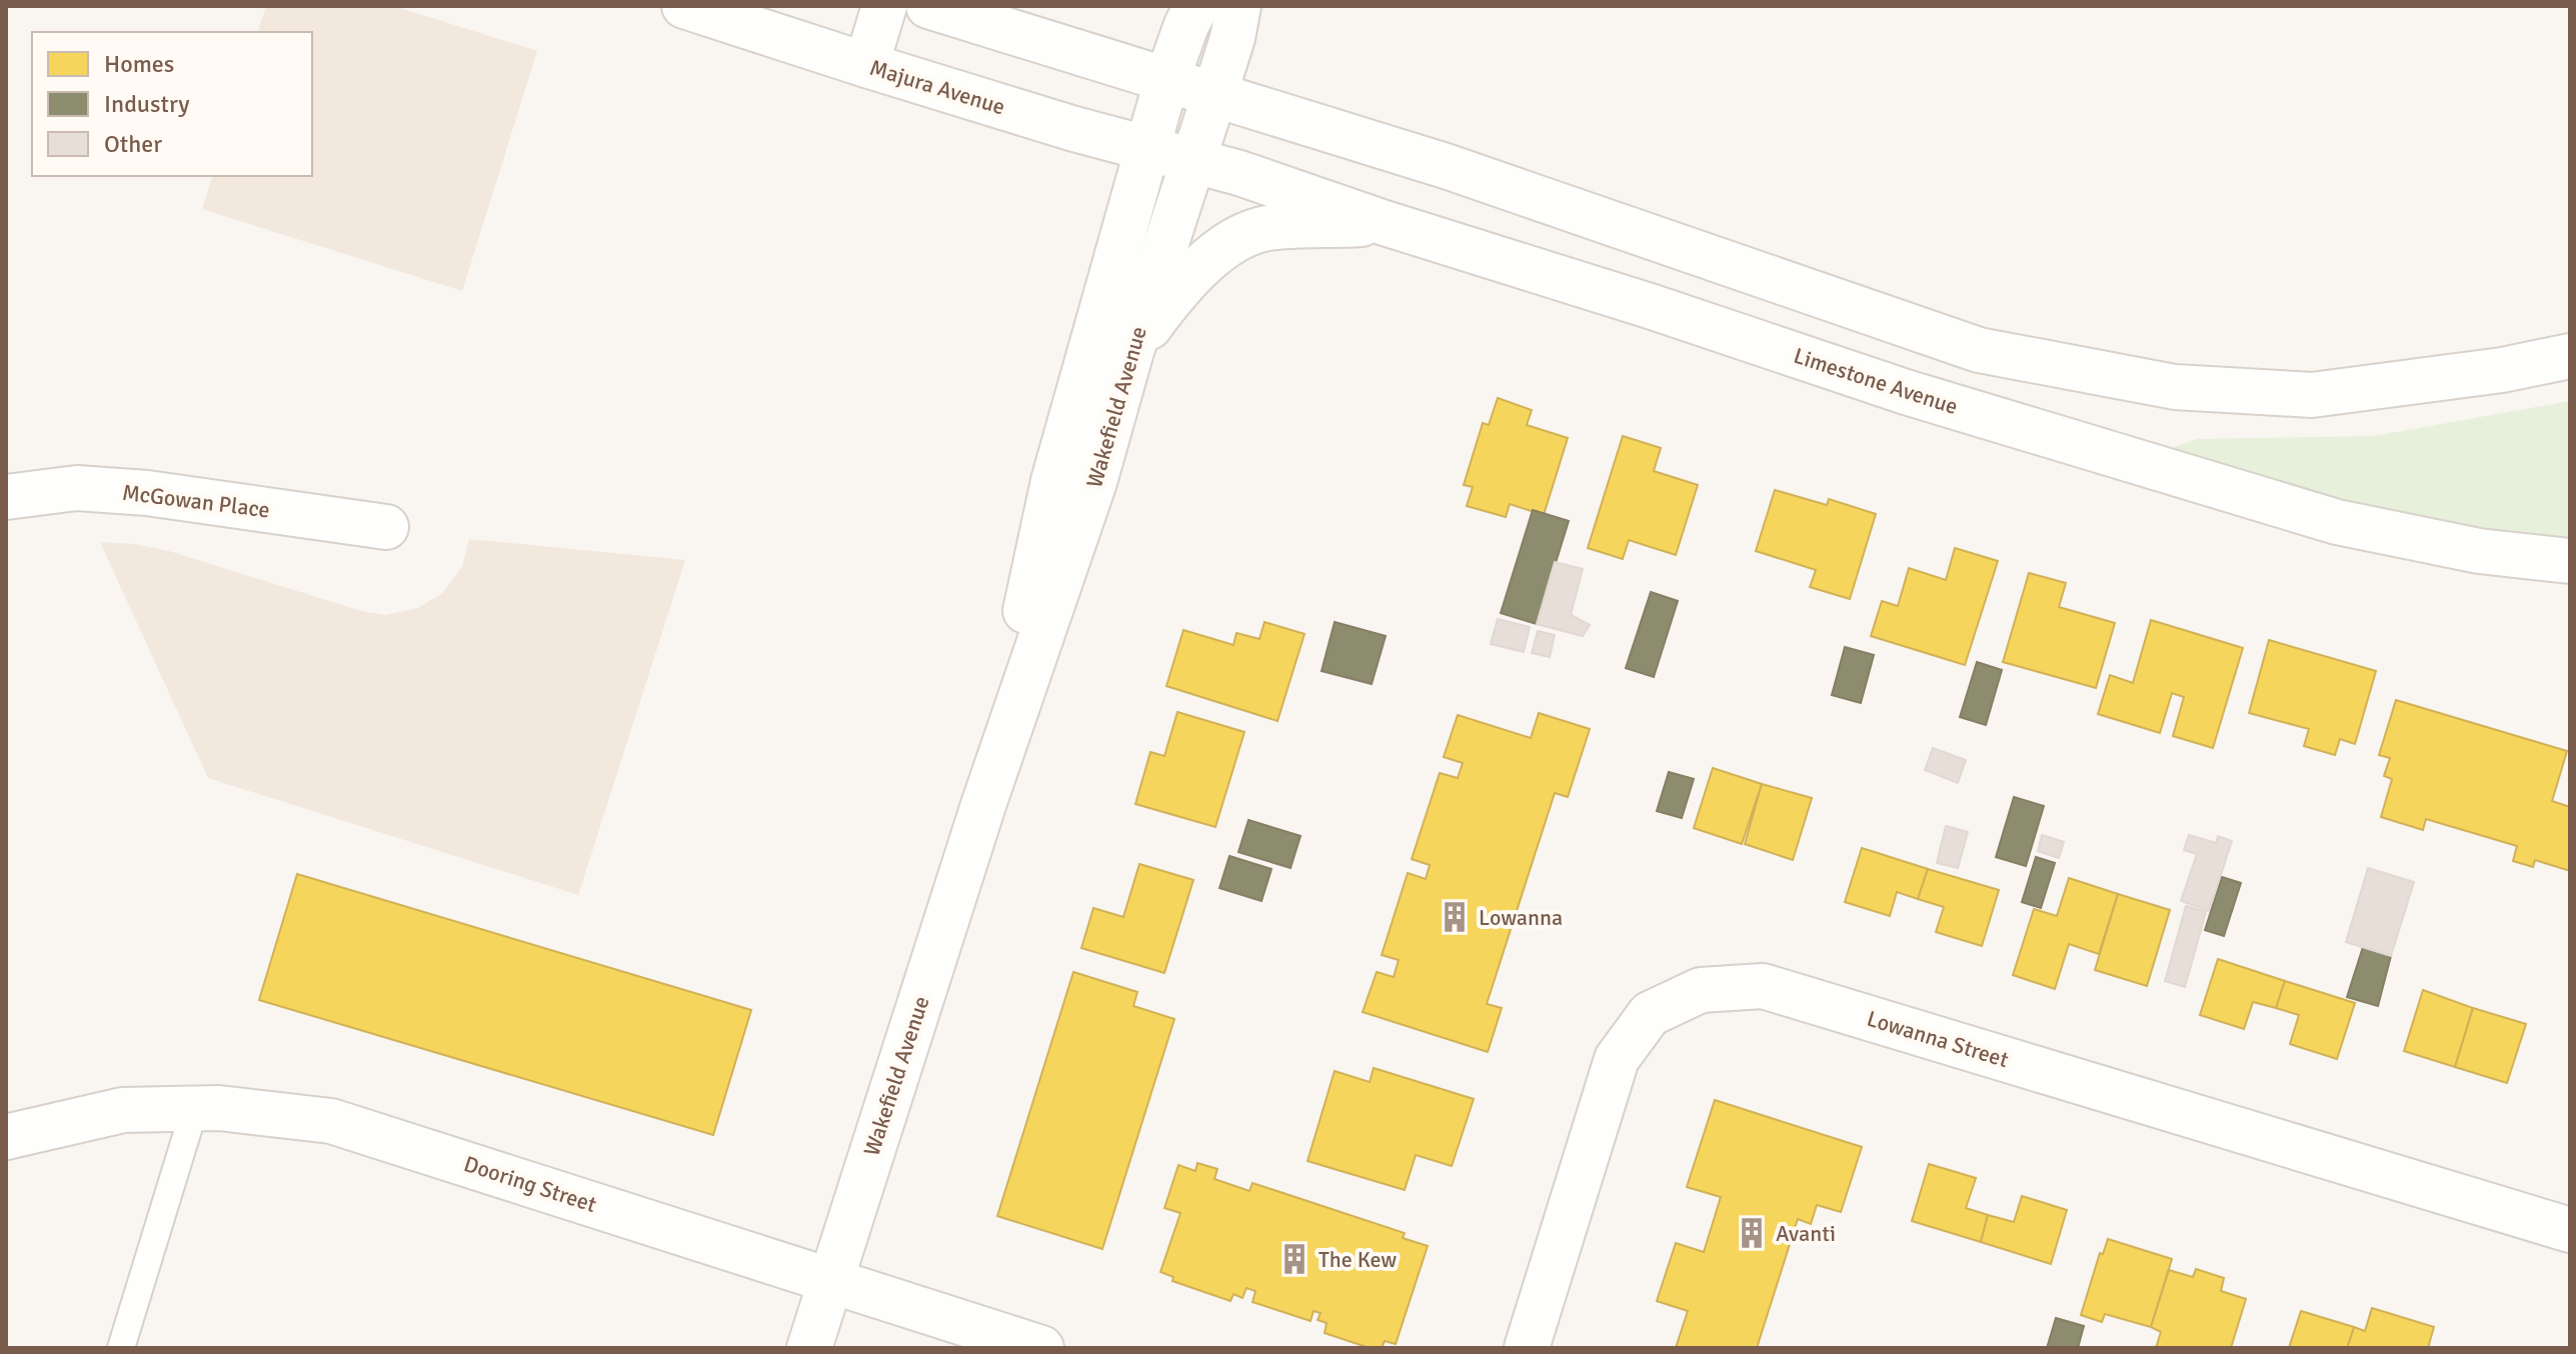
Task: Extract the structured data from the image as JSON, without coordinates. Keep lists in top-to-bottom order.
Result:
{
  "streets": {
    "main road": [
      "Majura Avenue",
      "Limestone Avenue",
      "Wakefield Avenue",
      "McGowan Place",
      "Lowanna Street",
      "Dooring Street"
    ]
  },
  "crossings": [
    ["Majura Avenue", "Limestone Avenue"],
    ["Majura Avenue", "Wakefield Avenue"],
    ["Limestone Avenue", "Wakefield Avenue"],
    ["Wakefield Avenue", "Dooring Street"]
  ],
  "places": {
    "building": ["Lowanna", "Avanti", "The Kew"]
  },
  "legend": ["Homes", "Industry", "Other"]
}
